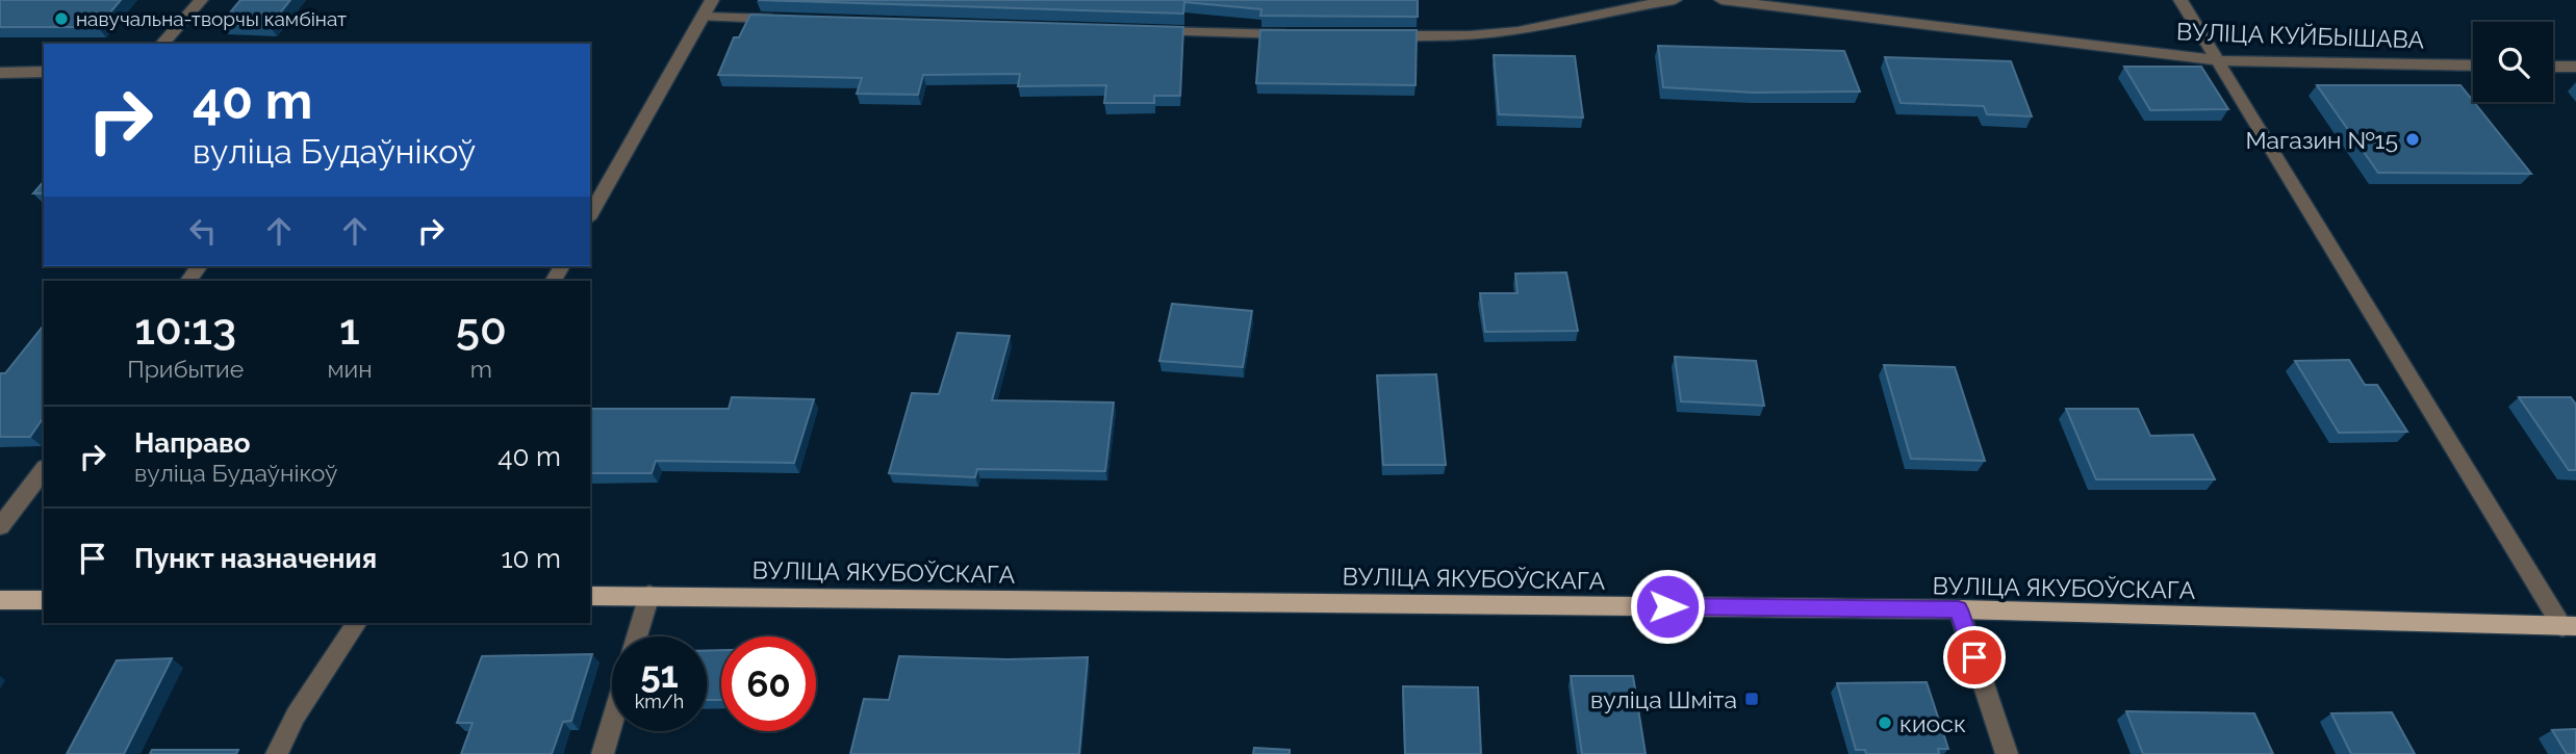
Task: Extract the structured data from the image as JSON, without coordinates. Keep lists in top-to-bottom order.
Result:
{
  "streets": {
    "main road": ["ВУЛІЦА ЯКУБОЎСКАГА"],
    "street": ["ВУЛІЦА КУЙБЫШАВА"]
  },
  "places": {
    "other": ["навучальна-творчы камбінат", "Магазин №15", "киоск"],
    "transit": ["вуліца Шміта"]
  },
  "page": {
    "turn": ["40 m", "вуліца Будаўнікоў"],
    "eta": [
      "10:13",
      "Прибытие",
      "1",
      "мин",
      "50",
      "m"
    ],
    "list": [
      {
        "name": "Направо",
        "note": "вуліца Будаўнікоў",
        "value": "40 m"
      },
      {
        "name": "Пункт назначения",
        "value": "10 m"
      }
    ],
    "speed": "51 km/h",
    "limit": "60"
  }
}
